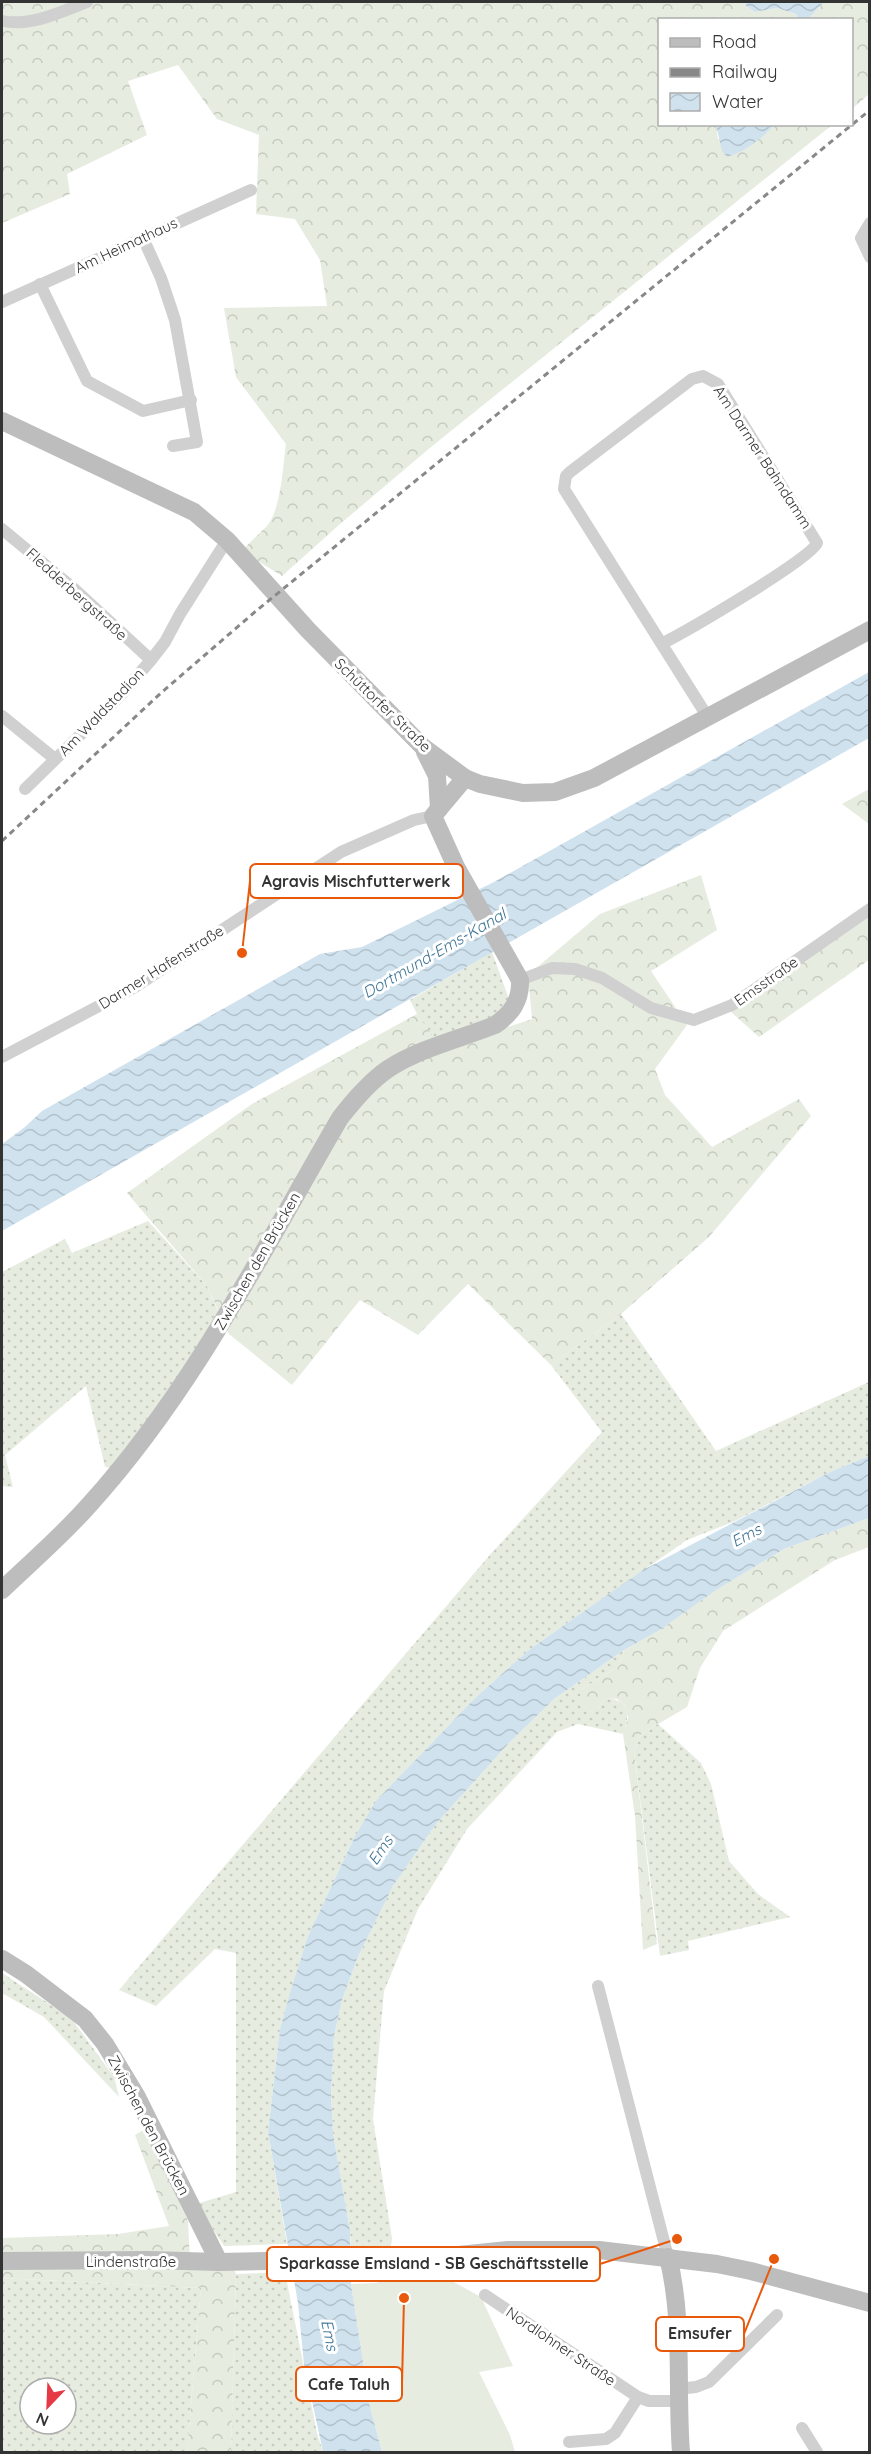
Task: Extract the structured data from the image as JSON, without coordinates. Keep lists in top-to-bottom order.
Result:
{
  "streets": {
    "main road": ["Schüttorfer Straße", "Zwischen den Brücken", "Lindenstraße"],
    "street": [
      "Am Heimathaus",
      "Am Darmer Bahndamm",
      "Fledderbergstraße",
      "Am Waldstadion",
      "Darmer Hafenstraße",
      "Emsstraße",
      "Nordlohner Straße"
    ]
  },
  "crossings": [
    ["Am Darmer Bahndamm", "Schüttorfer Straße"],
    ["Fledderbergstraße", "Am Waldstadion"],
    ["Schüttorfer Straße", "Am Waldstadion"],
    ["Emsstraße", "Zwischen den Brücken"],
    ["Zwischen den Brücken", "Lindenstraße"]
  ],
  "water": ["Dortmund-Ems-Kanal", "Ems"],
  "places": [
    "Agravis Mischfutterwerk",
    "Sparkasse Emsland - SB Geschäftsstelle",
    "Emsufer",
    "Cafe Taluh"
  ],
  "legend": ["Road", "Railway", "Water"],
  "north": "bottom left"
}
